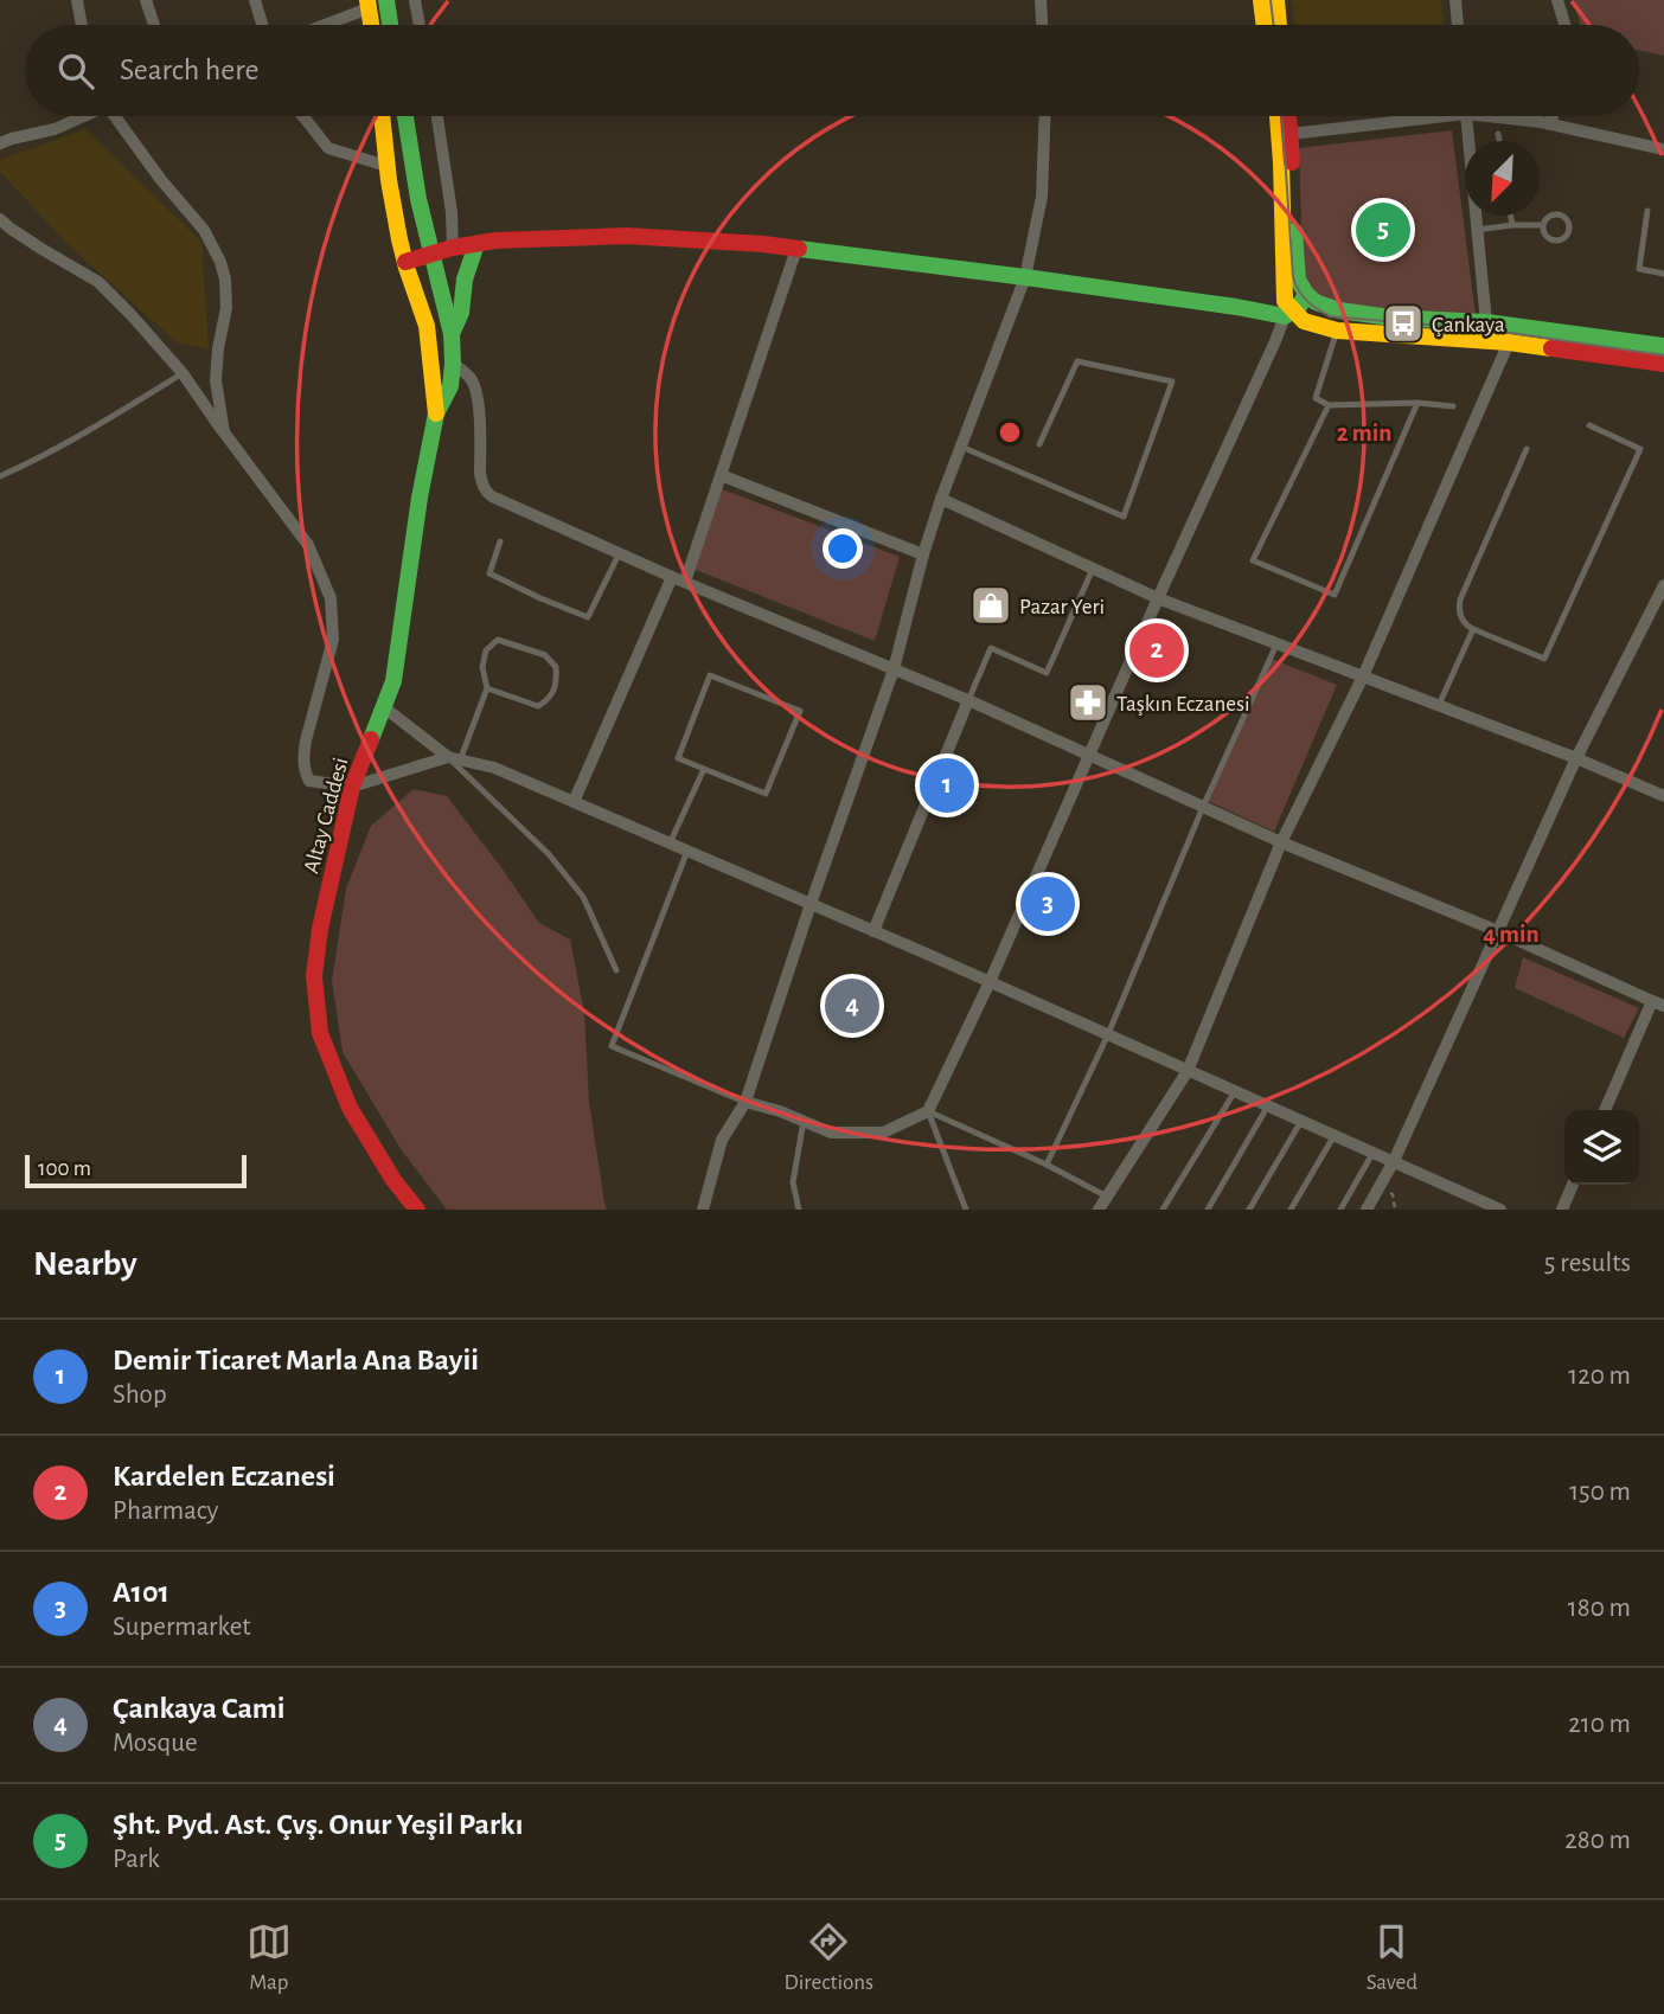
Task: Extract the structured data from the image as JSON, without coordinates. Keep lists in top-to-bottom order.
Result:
{
  "streets": {
    "main road": ["Altay Caddesi"]
  },
  "places": {
    "bus stop": ["Çankaya"],
    "shop": ["Pazar Yeri"],
    "pharmacy": ["Taşkın Eczanesi"]
  },
  "scale_bar": "100 m",
  "north": "bottom left",
  "page": {
    "search": "Search here",
    "pins": [
      "5",
      "2",
      "1",
      "3",
      "4"
    ],
    "scale": "100 m",
    "heading": ["Nearby", "5 results"],
    "list": [
      {
        "mark": "1",
        "name": "Demir Ticaret Marla Ana Bayii",
        "note": "Shop",
        "value": "120 m"
      },
      {
        "mark": "2",
        "name": "Kardelen Eczanesi",
        "note": "Pharmacy",
        "value": "150 m"
      },
      {
        "mark": "3",
        "name": "A101",
        "note": "Supermarket",
        "value": "180 m"
      },
      {
        "mark": "4",
        "name": "Çankaya Cami",
        "note": "Mosque",
        "value": "210 m"
      },
      {
        "mark": "5",
        "name": "Şht. Pyd. Ast. Çvş. Onur Yeşil Parkı",
        "note": "Park",
        "value": "280 m"
      }
    ],
    "nav": ["Map", "Directions", "Saved"]
  },
  "rings": ["2 min", "4 min"]
}
